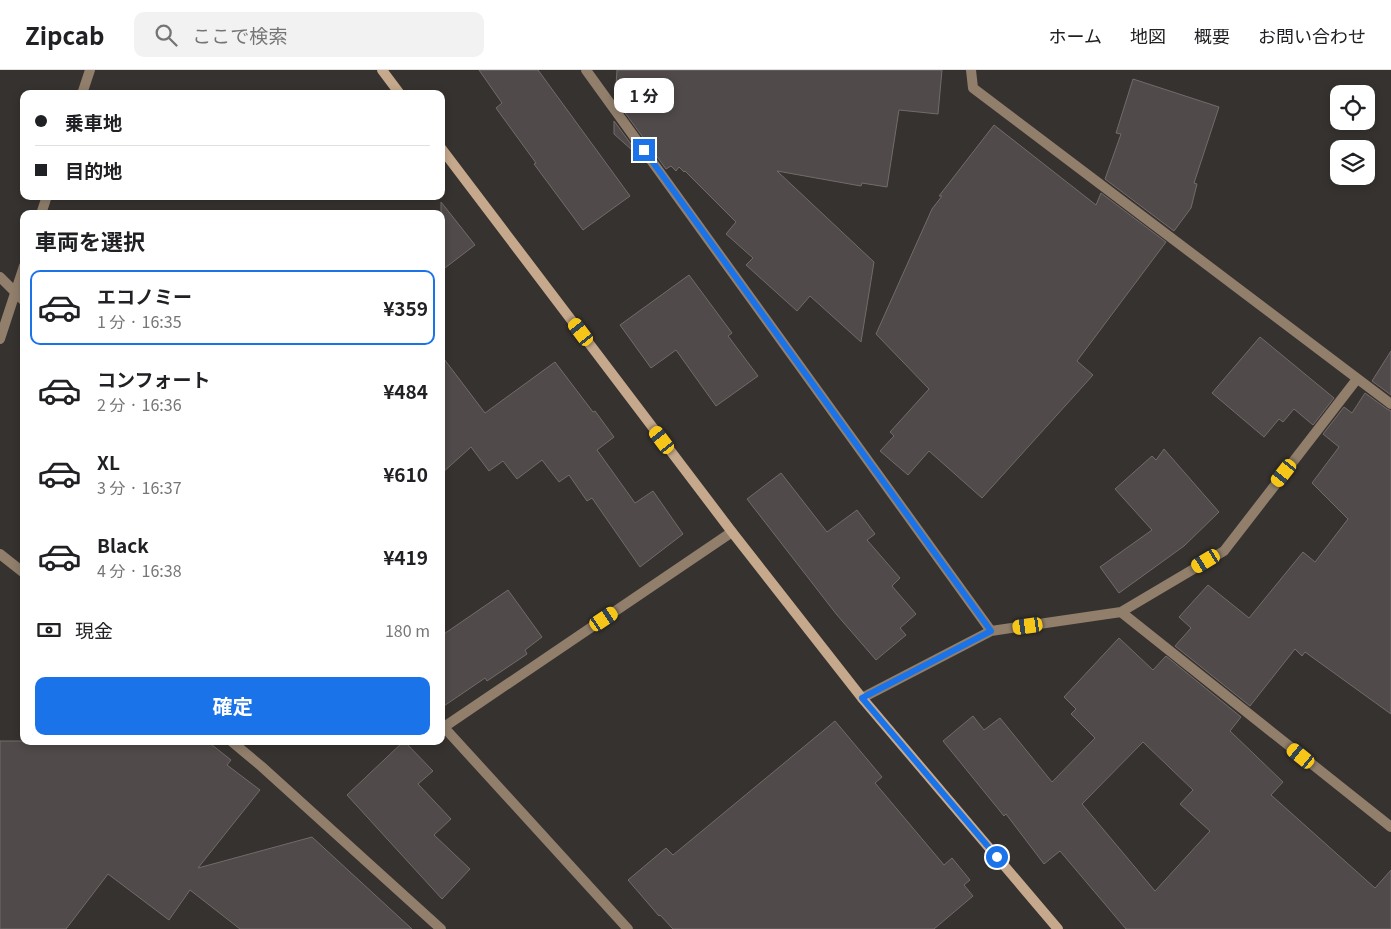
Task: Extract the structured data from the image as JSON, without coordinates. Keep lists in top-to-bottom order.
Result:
{
  "page": {
    "header": "Zipcab",
    "search": "ここで検索",
    "nav": [
      "ホーム",
      "地図",
      "概要",
      "お問い合わせ"
    ],
    "bubble": "1 分",
    "banner": ["乗車地", "目的地"],
    "heading": "車両を選択",
    "list": [
      {
        "name": "エコノミー",
        "note": "1 分 · 16:35",
        "value": "¥359"
      },
      {
        "name": "コンフォート",
        "note": "2 分 · 16:36",
        "value": "¥484"
      },
      {
        "name": "XL",
        "note": "3 分 · 16:37",
        "value": "¥610"
      },
      {
        "name": "Black",
        "note": "4 分 · 16:38",
        "value": "¥419"
      }
    ],
    "pay": ["現金", "180 m"],
    "buttons": "確定"
  }
}
